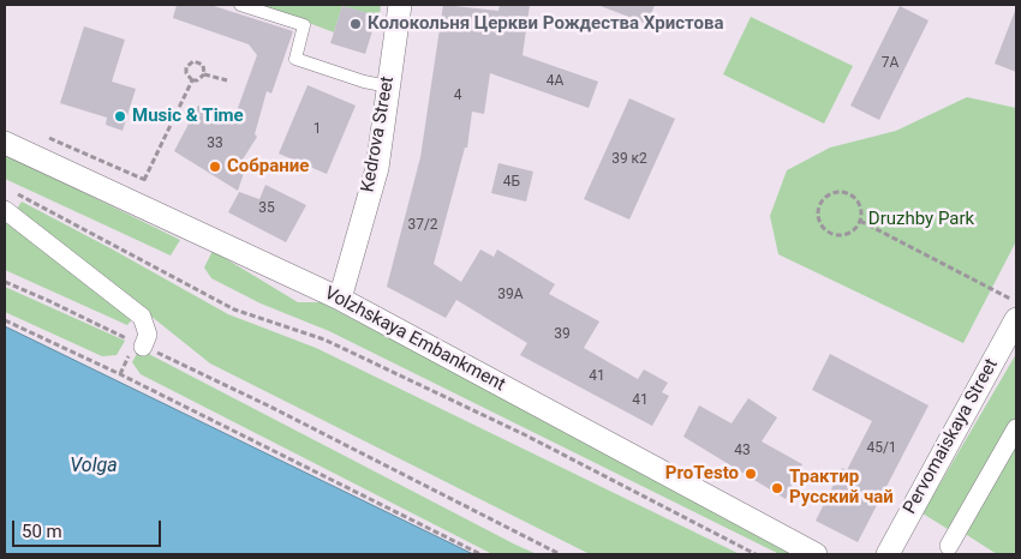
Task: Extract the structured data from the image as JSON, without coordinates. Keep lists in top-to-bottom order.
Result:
{
  "streets": {
    "street": ["Kedrova Street", "Volzhskaya Embankment", "Pervomaiskaya Street"]
  },
  "crossings": [
    ["Kedrova Street", "Volzhskaya Embankment"]
  ],
  "water": ["Volga"],
  "parks": ["Druzhby Park"],
  "places": [
    "Колокольня Церкви Рождества Христова",
    "Music & Time",
    "Собрание",
    "ProTesto",
    "Трактир Русский чай"
  ],
  "house_numbers": [
    "7А",
    "4А",
    "4",
    "1",
    "33",
    "39 к2",
    "4Б",
    "35",
    "37/2",
    "39А",
    "39",
    "41",
    "41",
    "45/1",
    "43"
  ],
  "scale_bar": "50 m"
}
